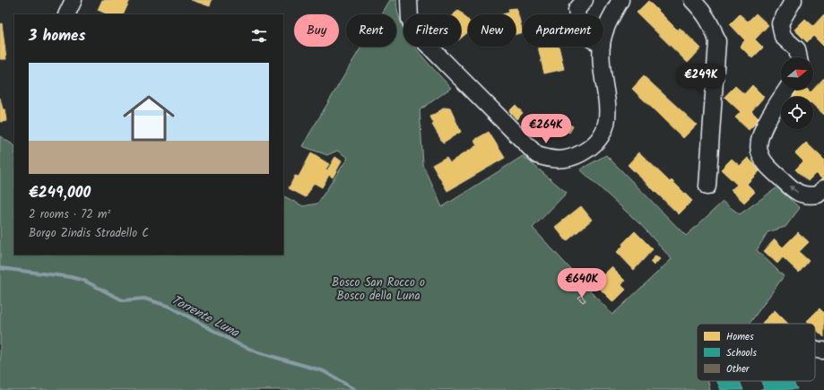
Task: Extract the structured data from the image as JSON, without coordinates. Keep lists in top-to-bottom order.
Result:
{
  "water": ["Torrente Luna"],
  "parks": ["Bosco San Rocco o Bosco della Luna"],
  "legend": ["Homes", "Schools", "Other"],
  "north": "right",
  "page": {
    "chip": [
      "Buy",
      "Rent",
      "Filters",
      "New",
      "Apartment"
    ],
    "heading": "3 homes",
    "list": [
      {
        "name": "€249,000",
        "note": "2 rooms · 72 m² · Borgo Zindis Stradello C"
      }
    ],
    "price": ["€249K", "€264K", "€640K"]
  }
}
